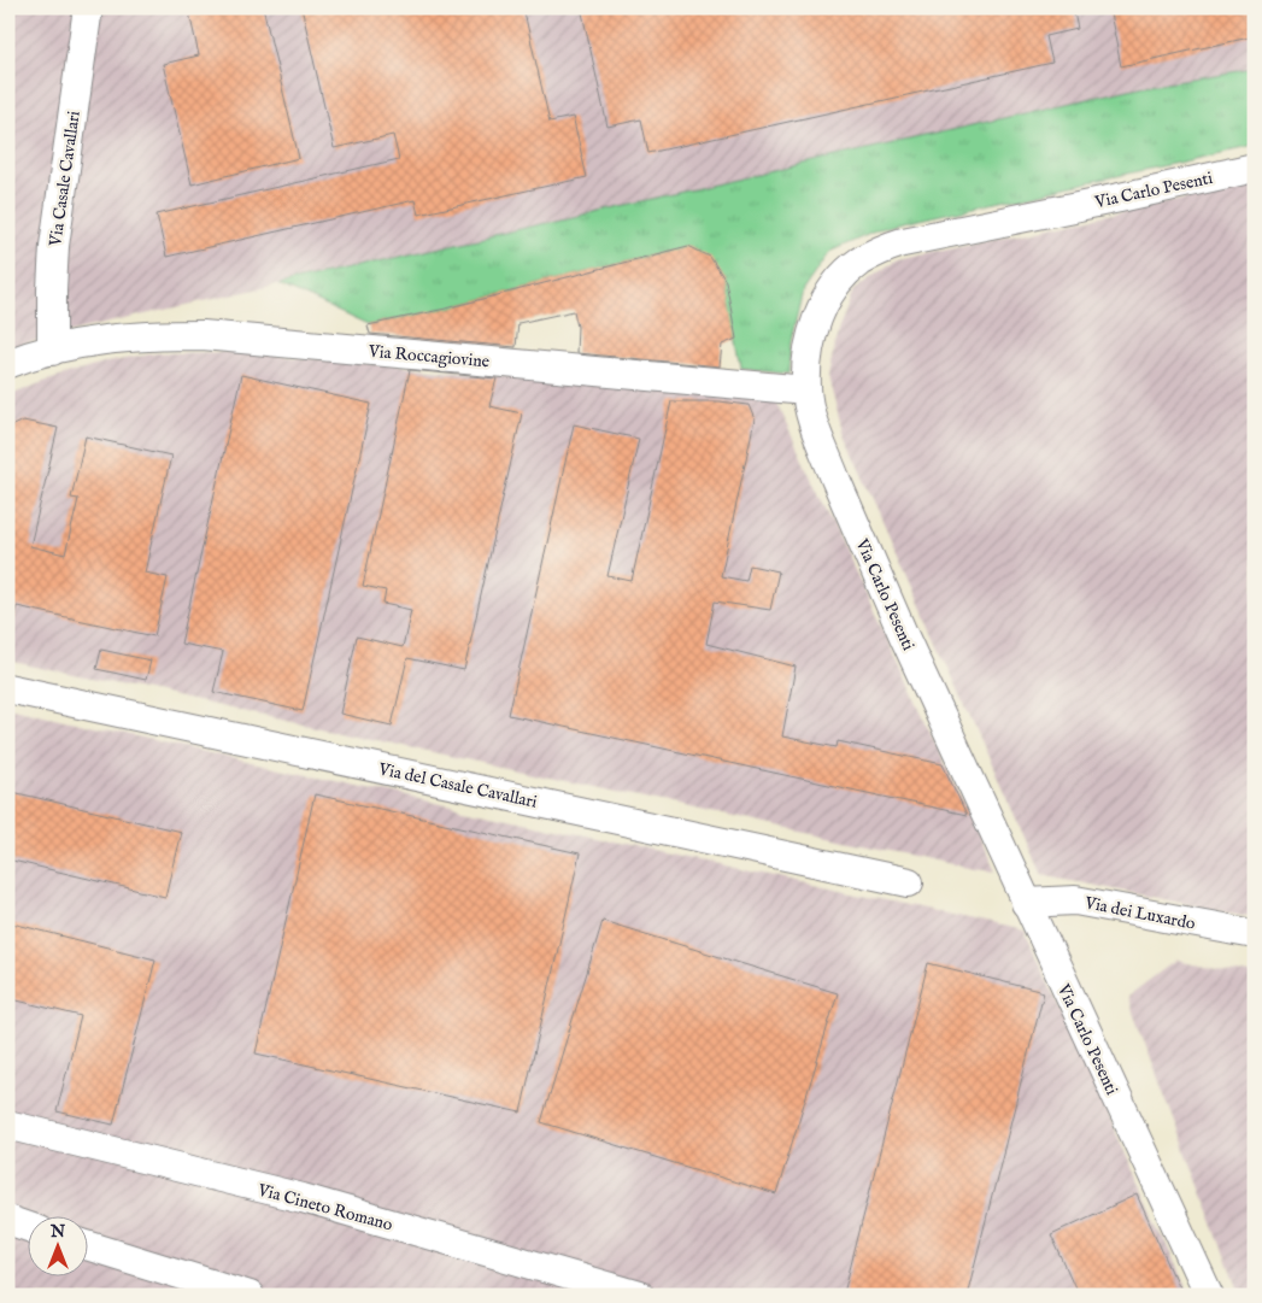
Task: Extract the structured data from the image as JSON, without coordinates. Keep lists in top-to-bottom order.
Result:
{
  "streets": {
    "street": [
      "Via Casale Cavallari",
      "Via Carlo Pesenti",
      "Via Roccagiovine",
      "Via del Casale Cavallari",
      "Via dei Luxardo",
      "Via Cineto Romano"
    ]
  },
  "crossings": [
    ["Via Casale Cavallari", "Via Roccagiovine"],
    ["Via Carlo Pesenti", "Via Roccagiovine"],
    ["Via Carlo Pesenti", "Via dei Luxardo"]
  ],
  "north": "top"
}
